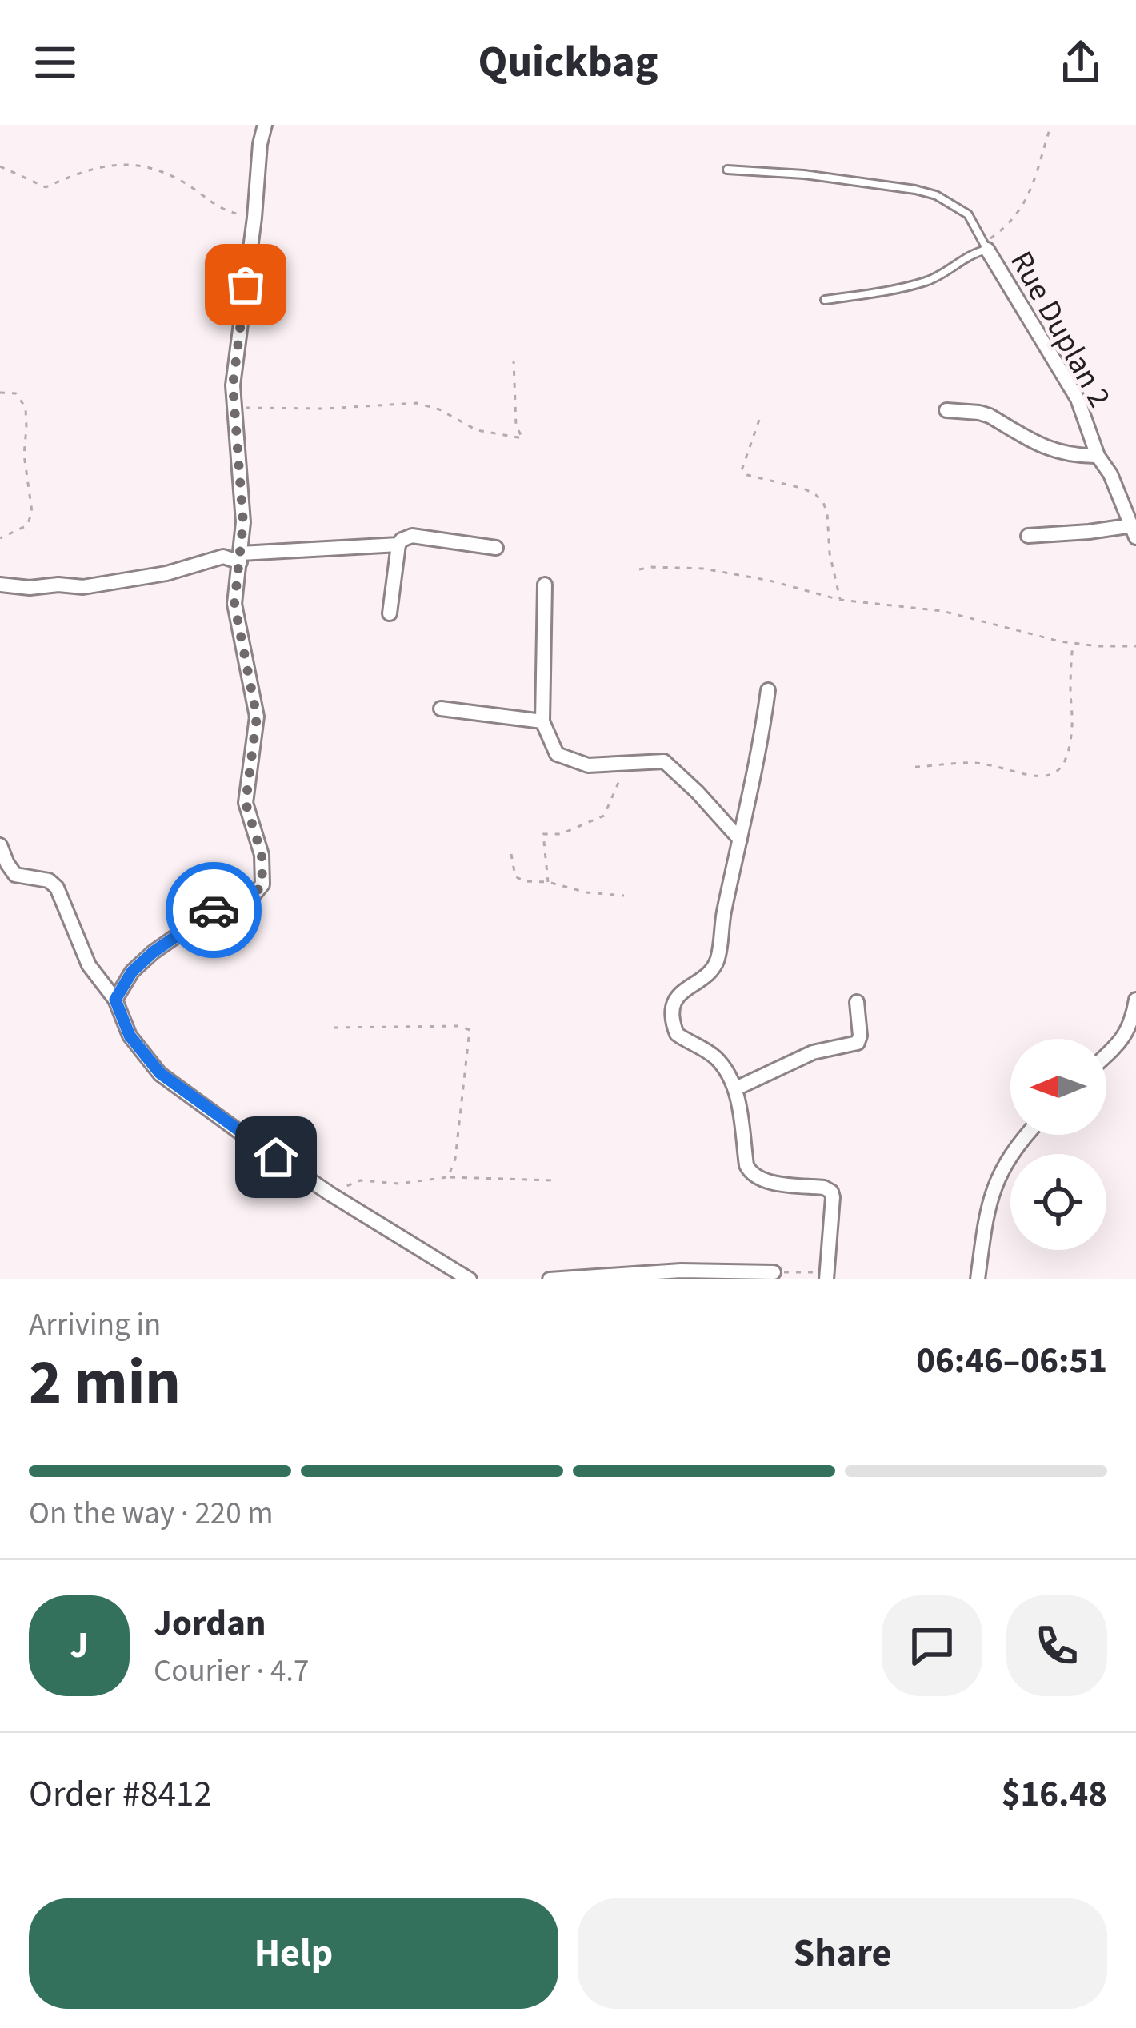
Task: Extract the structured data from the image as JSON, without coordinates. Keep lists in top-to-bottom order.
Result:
{
  "streets": {
    "street": ["Rue Duplan 2"]
  },
  "north": "left",
  "page": {
    "header": "Quickbag",
    "heading": ["2 min", "Arriving in", "06:46–06:51"],
    "panel": [
      "Jordan",
      "Courier · 4.7",
      "Order #8412",
      "$16.48"
    ],
    "bar": "On the way · 220 m",
    "round": "J",
    "buttons": ["Help", "Share"]
  }
}
